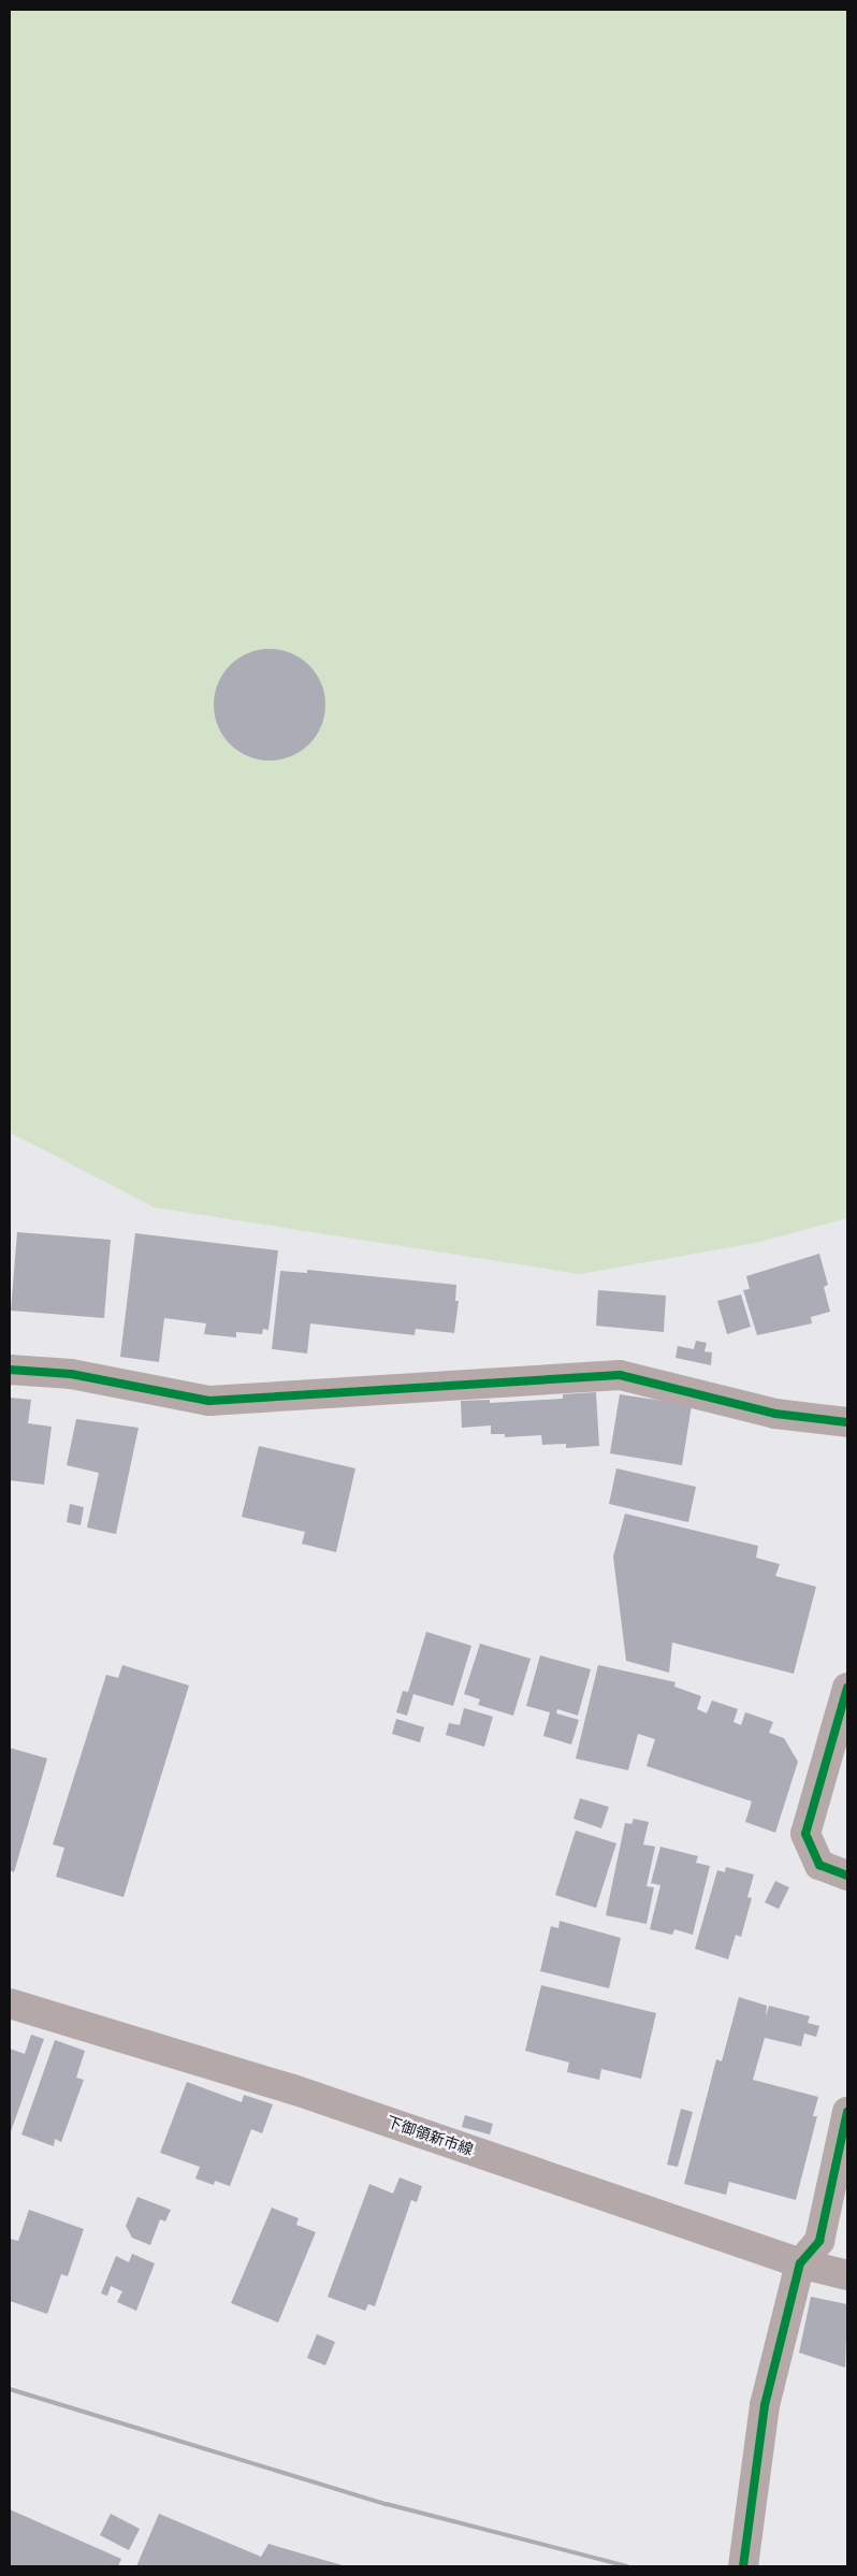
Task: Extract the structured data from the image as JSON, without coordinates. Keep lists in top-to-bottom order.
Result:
{
  "streets": {
    "main road": ["下御領新市線"]
  }
}
